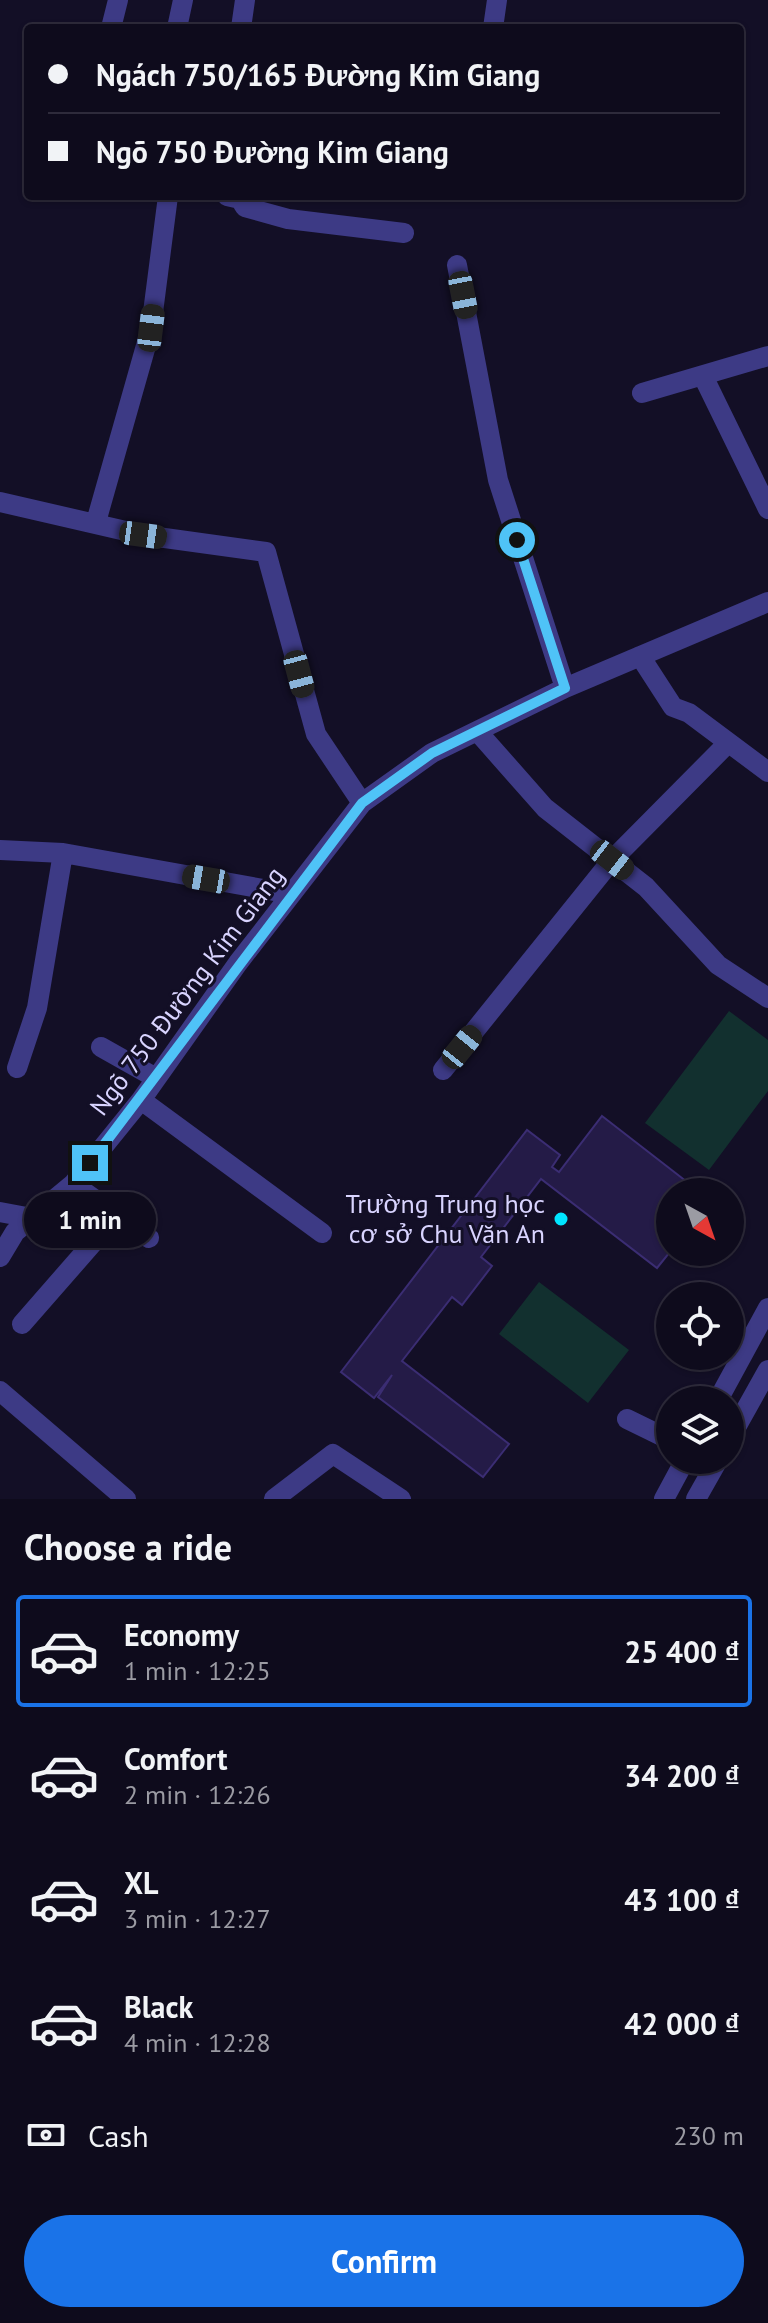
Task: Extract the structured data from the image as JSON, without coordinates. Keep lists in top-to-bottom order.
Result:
{
  "streets": {
    "street": ["Ngõ 750 Đường Kim Giang"]
  },
  "places": ["Trường Trung học cơ sở Chu Văn An"],
  "north": "bottom right",
  "page": {
    "banner": ["Ngách 750/165 Đường Kim Giang", "Ngõ 750 Đường Kim Giang"],
    "bubble": "1 min",
    "heading": "Choose a ride",
    "list": [
      {
        "name": "Economy",
        "note": "1 min · 12:25",
        "value": "25 400 ₫"
      },
      {
        "name": "Comfort",
        "note": "2 min · 12:26",
        "value": "34 200 ₫"
      },
      {
        "name": "XL",
        "note": "3 min · 12:27",
        "value": "43 100 ₫"
      },
      {
        "name": "Black",
        "note": "4 min · 12:28",
        "value": "42 000 ₫"
      }
    ],
    "pay": ["Cash", "230 m"],
    "buttons": "Confirm"
  }
}
